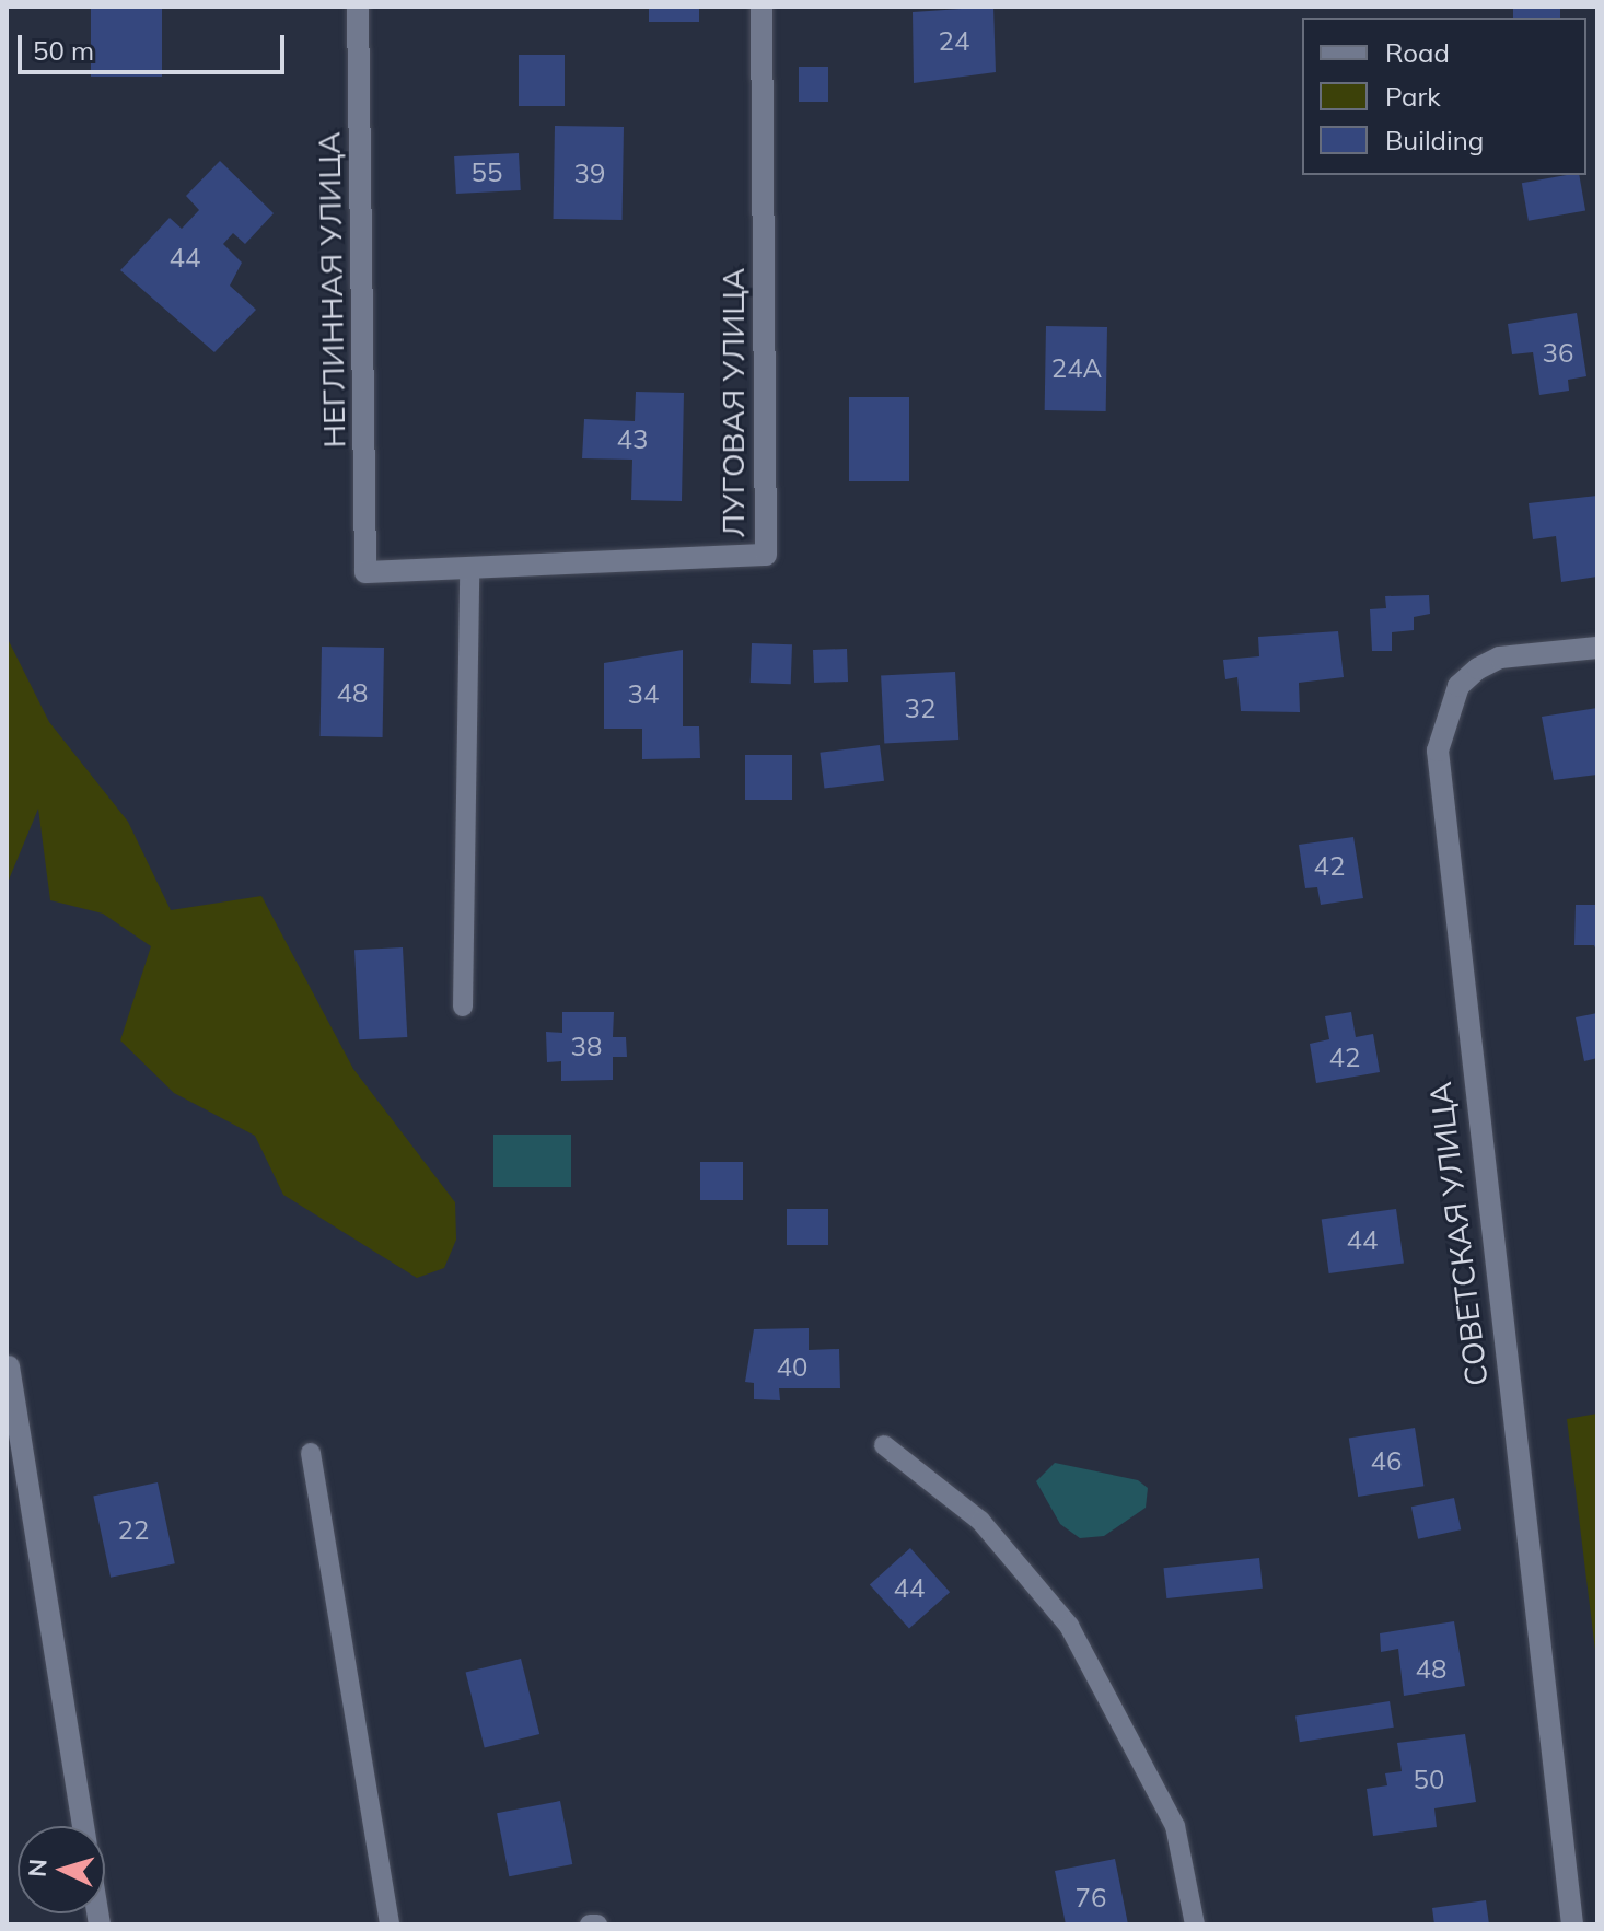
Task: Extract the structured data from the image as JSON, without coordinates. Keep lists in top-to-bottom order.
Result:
{
  "streets": {
    "street": ["НЕГЛИННАЯ УЛИЦА", "ЛУГОВАЯ УЛИЦА", "СОВЕТСКАЯ УЛИЦА"]
  },
  "crossings": [
    ["НЕГЛИННАЯ УЛИЦА", "ЛУГОВАЯ УЛИЦА"]
  ],
  "house_numbers": [
    "24",
    "55",
    "39",
    "44",
    "36",
    "24А",
    "43",
    "48",
    "34",
    "32",
    "42",
    "38",
    "42",
    "44",
    "40",
    "46",
    "22",
    "44",
    "48",
    "50",
    "76"
  ],
  "legend": ["Road", "Park", "Building"],
  "scale_bar": "50 m",
  "north": "left"
}
